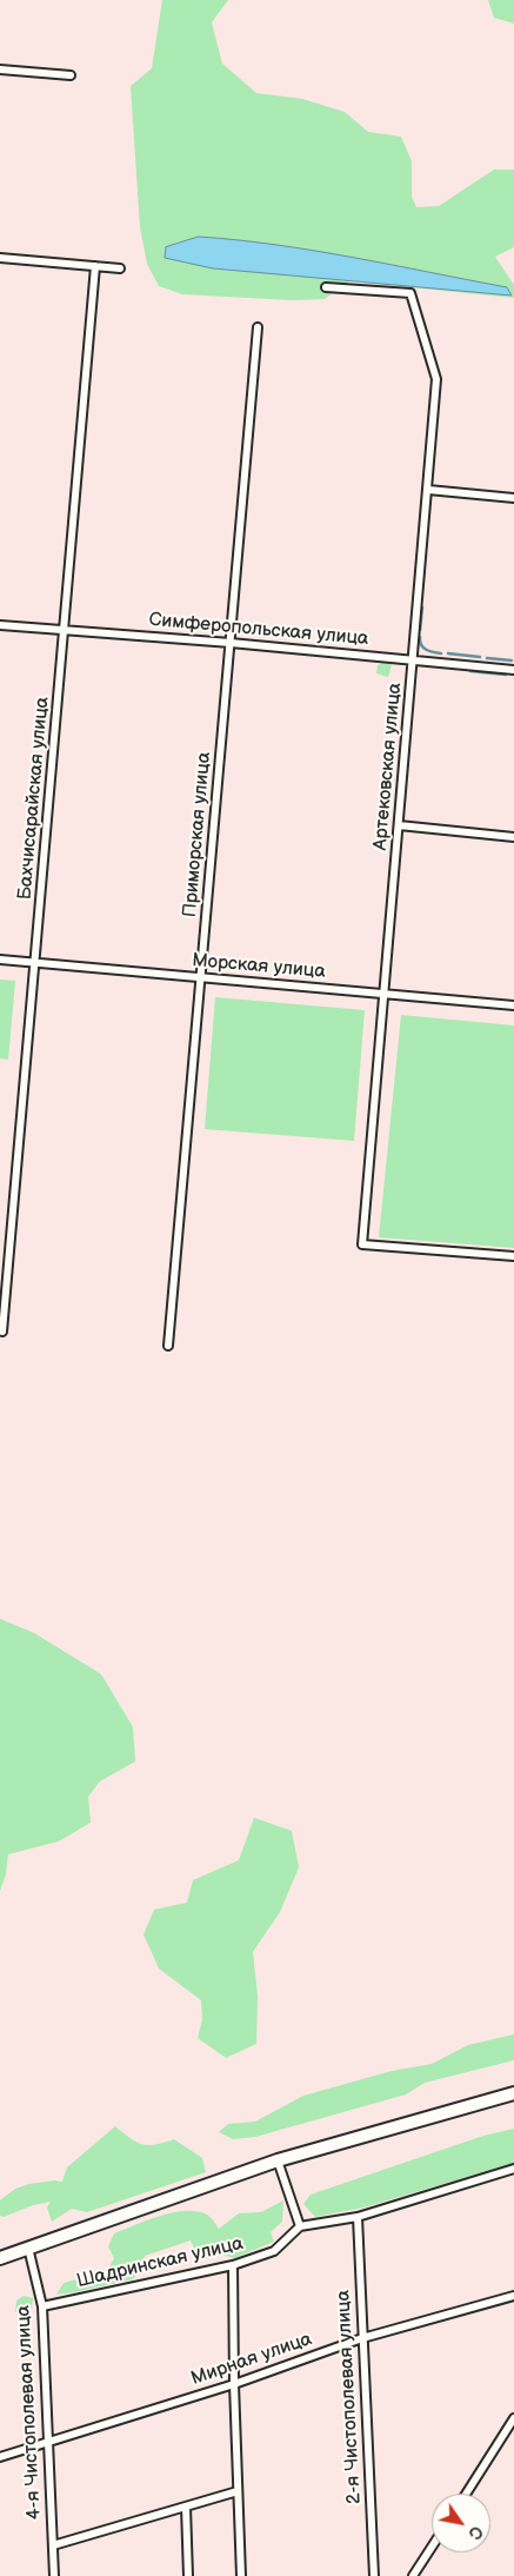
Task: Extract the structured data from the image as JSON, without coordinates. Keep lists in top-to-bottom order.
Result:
{
  "streets": {
    "street": [
      "Симферопольская улица",
      "Артековская улица",
      "Бахчисарайская улица",
      "Приморская улица",
      "Морская улица",
      "Шадринская улица",
      "Мирная улица",
      "2-я Чистополевая улица",
      "4-я Чистополевая улица"
    ]
  },
  "crossings": [
    ["Симферопольская улица", "Артековская улица"],
    ["Симферопольская улица", "Бахчисарайская улица"],
    ["Симферопольская улица", "Приморская улица"],
    ["Артековская улица", "Морская улица"],
    ["Бахчисарайская улица", "Морская улица"],
    ["Приморская улица", "Морская улица"],
    ["Шадринская улица", "4-я Чистополевая улица"],
    ["Мирная улица", "2-я Чистополевая улица"],
    ["Мирная улица", "4-я Чистополевая улица"]
  ],
  "north": "bottom right"
}
